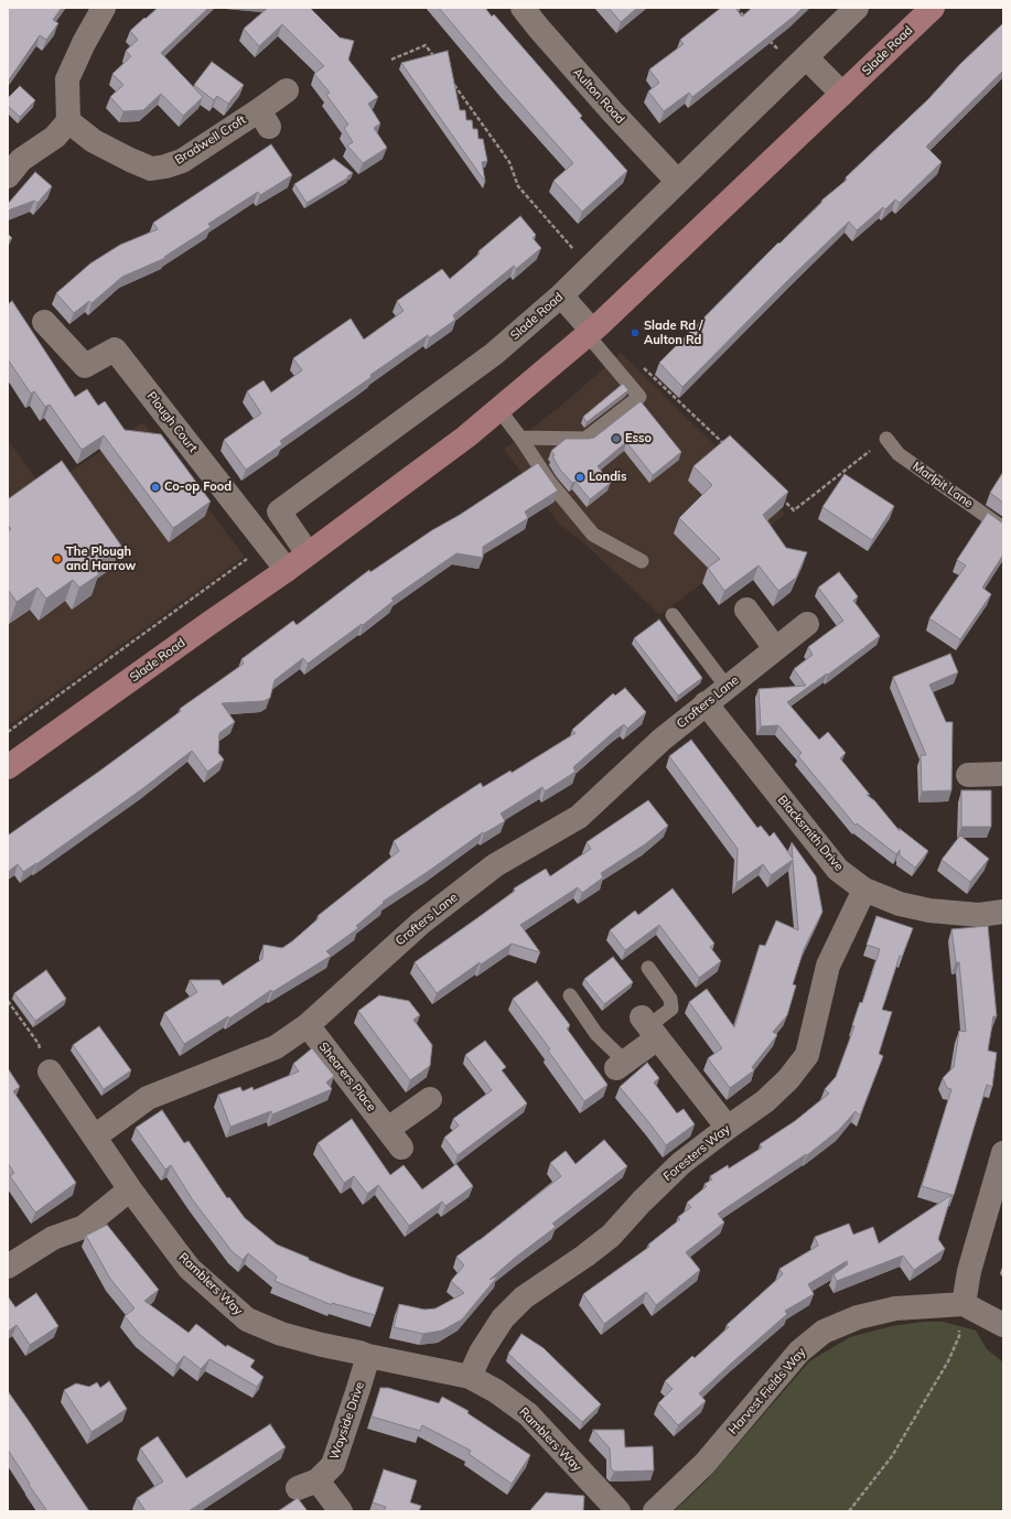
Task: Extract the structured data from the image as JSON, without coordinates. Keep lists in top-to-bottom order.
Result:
{
  "streets": {
    "main road": ["Slade Road"],
    "street": [
      "Aulton Road",
      "Bradwell Croft",
      "Plough Court",
      "Crofters Lane",
      "Blacksmith Drive",
      "Shearers Place",
      "Foresters Way",
      "Ramblers Way",
      "Harvest Fields Way",
      "Wayside Drive"
    ],
    "lane": ["Marlpit Lane"]
  },
  "crossings": [
    ["Slade Road", "Aulton Road"],
    ["Slade Road", "Plough Court"],
    ["Crofters Lane", "Blacksmith Drive"],
    ["Crofters Lane", "Shearers Place"],
    ["Crofters Lane", "Ramblers Way"],
    ["Blacksmith Drive", "Foresters Way"],
    ["Foresters Way", "Ramblers Way"],
    ["Ramblers Way", "Wayside Drive"]
  ],
  "places": [
    "Slade Rd / Aulton Rd",
    "Esso",
    "Londis",
    "Co-op Food",
    "The Plough and Harrow"
  ]
}
